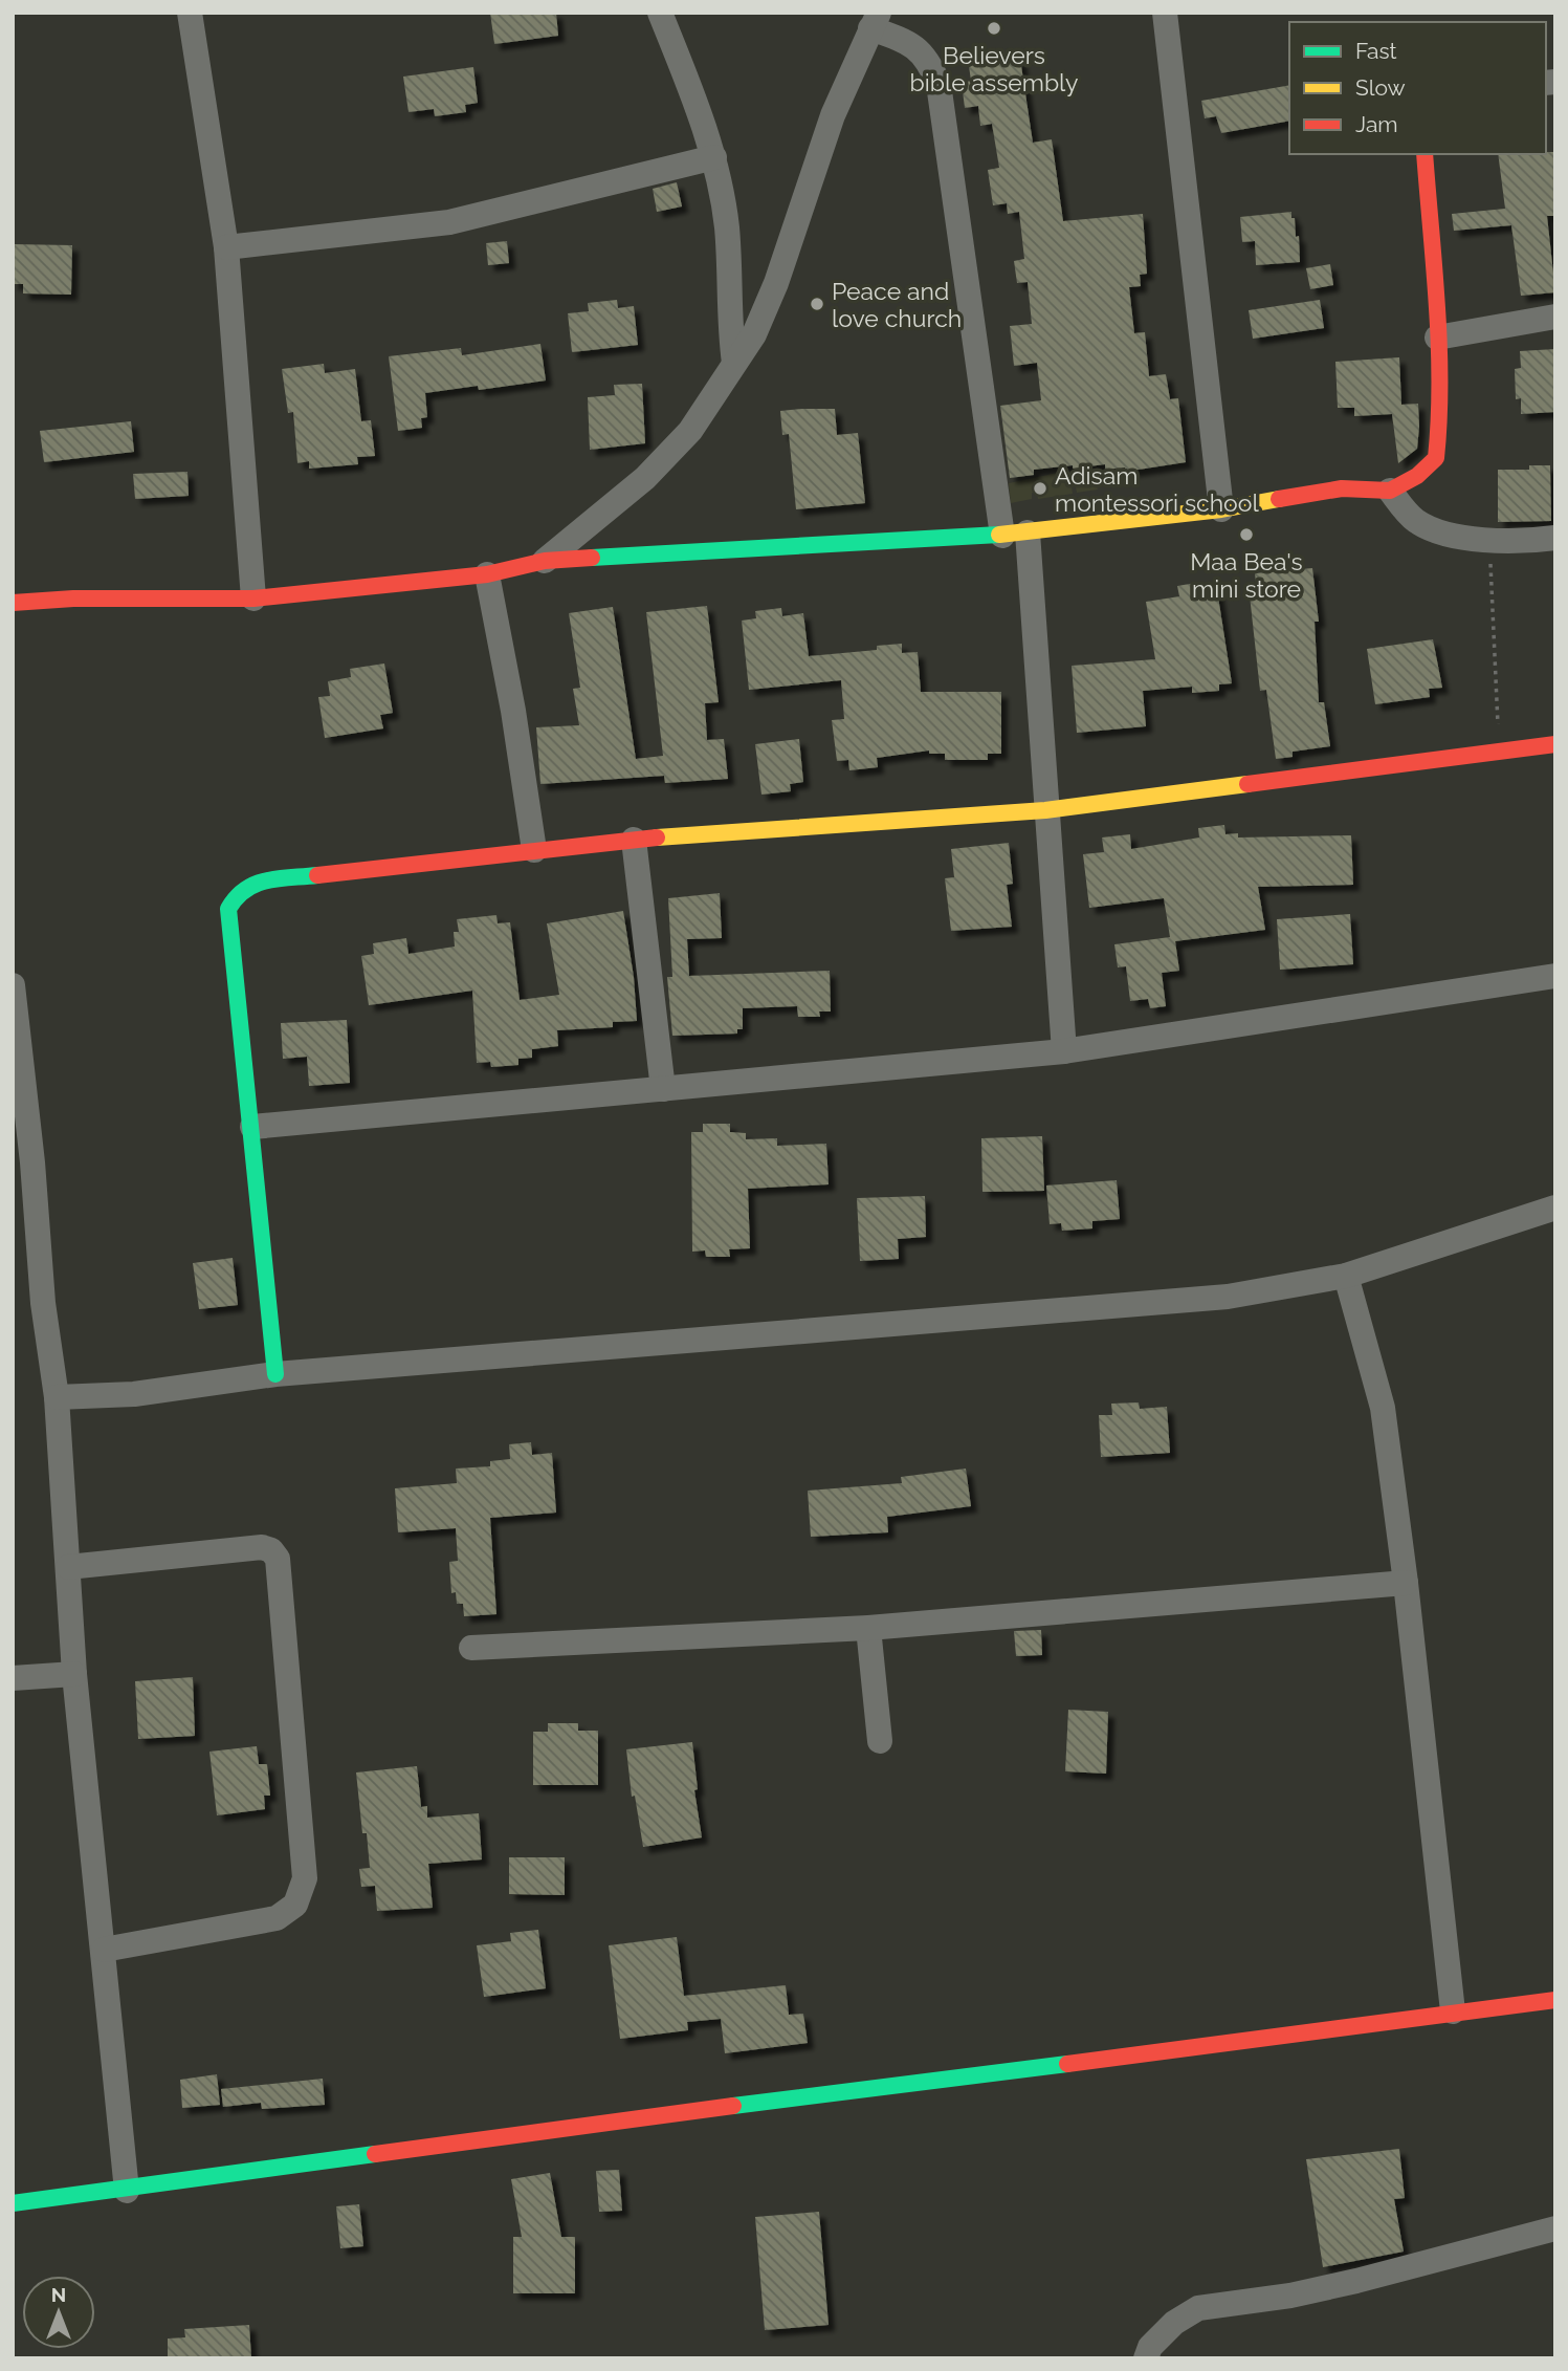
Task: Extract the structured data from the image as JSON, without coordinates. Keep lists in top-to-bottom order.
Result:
{
  "places": [
    "Believers bible assembly",
    "Peace and love church",
    "Adisam montessori school",
    "Maa Bea's mini store"
  ],
  "legend": ["Fast", "Slow", "Jam"],
  "north": "top"
}
